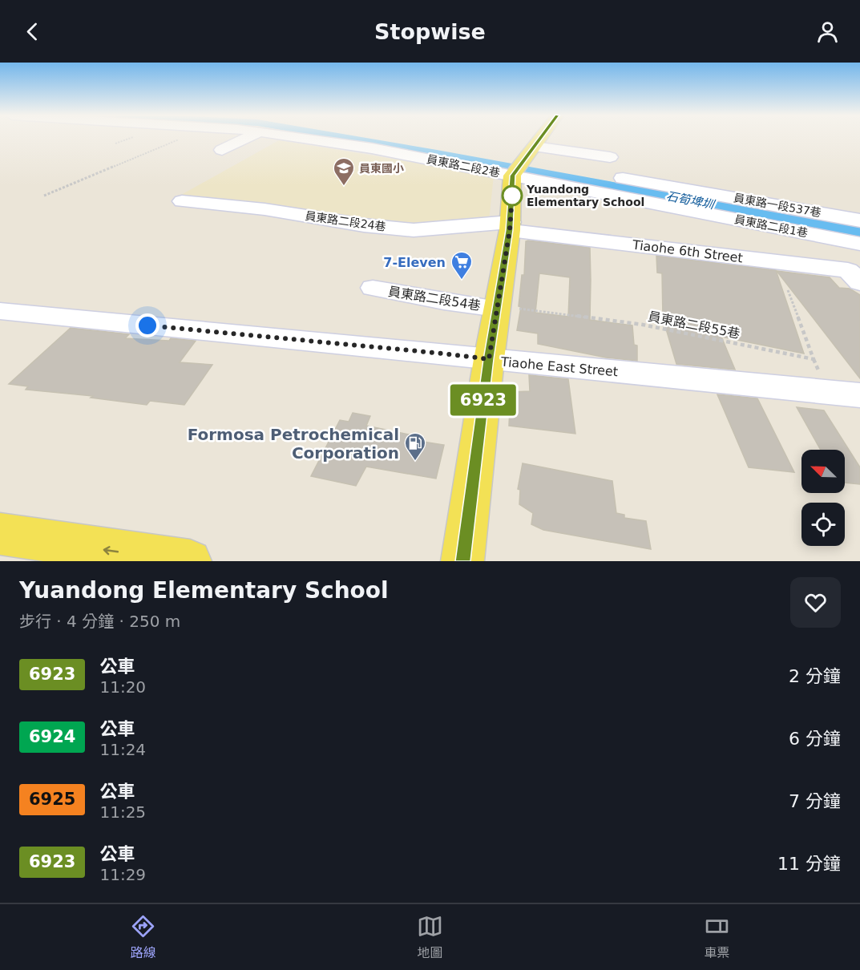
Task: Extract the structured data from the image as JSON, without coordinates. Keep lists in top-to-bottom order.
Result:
{
  "streets": {
    "street": [
      "員東路二段2巷",
      "員東路一段537巷",
      "員東路二段24巷",
      "員東路二段1巷",
      "Tiaohe 6th Street",
      "員東路二段54巷",
      "Tiaohe East Street"
    ],
    "path": ["員東路二段55巷"]
  },
  "crossings": [
    ["員東路二段2巷", "員東路二段1巷"],
    ["員東路二段24巷", "Tiaohe 6th Street"],
    ["員東路二段54巷", "員東路二段55巷"]
  ],
  "water": ["石筍埤圳"],
  "places": {
    "school or university": ["員東國小"],
    "other": ["Yuandong Elementary School"],
    "supermarket": ["7-Eleven"],
    "fuel station": ["Formosa Petrochemical Corporation"]
  },
  "lines": ["bus line 6923"],
  "north": "top left",
  "page": {
    "header": "Stopwise",
    "on_map": "6923",
    "heading": ["Yuandong Elementary School", "步行 · 4 分鐘 · 250 m"],
    "list": [
      {
        "mark": "6923",
        "name": "公車",
        "note": "11:20",
        "value": "2 分鐘"
      },
      {
        "mark": "6924",
        "name": "公車",
        "note": "11:24",
        "value": "6 分鐘"
      },
      {
        "mark": "6925",
        "name": "公車",
        "note": "11:25",
        "value": "7 分鐘"
      },
      {
        "mark": "6923",
        "name": "公車",
        "note": "11:29",
        "value": "11 分鐘"
      }
    ],
    "tabs": ["路線", "地圖", "車票"]
  }
}
